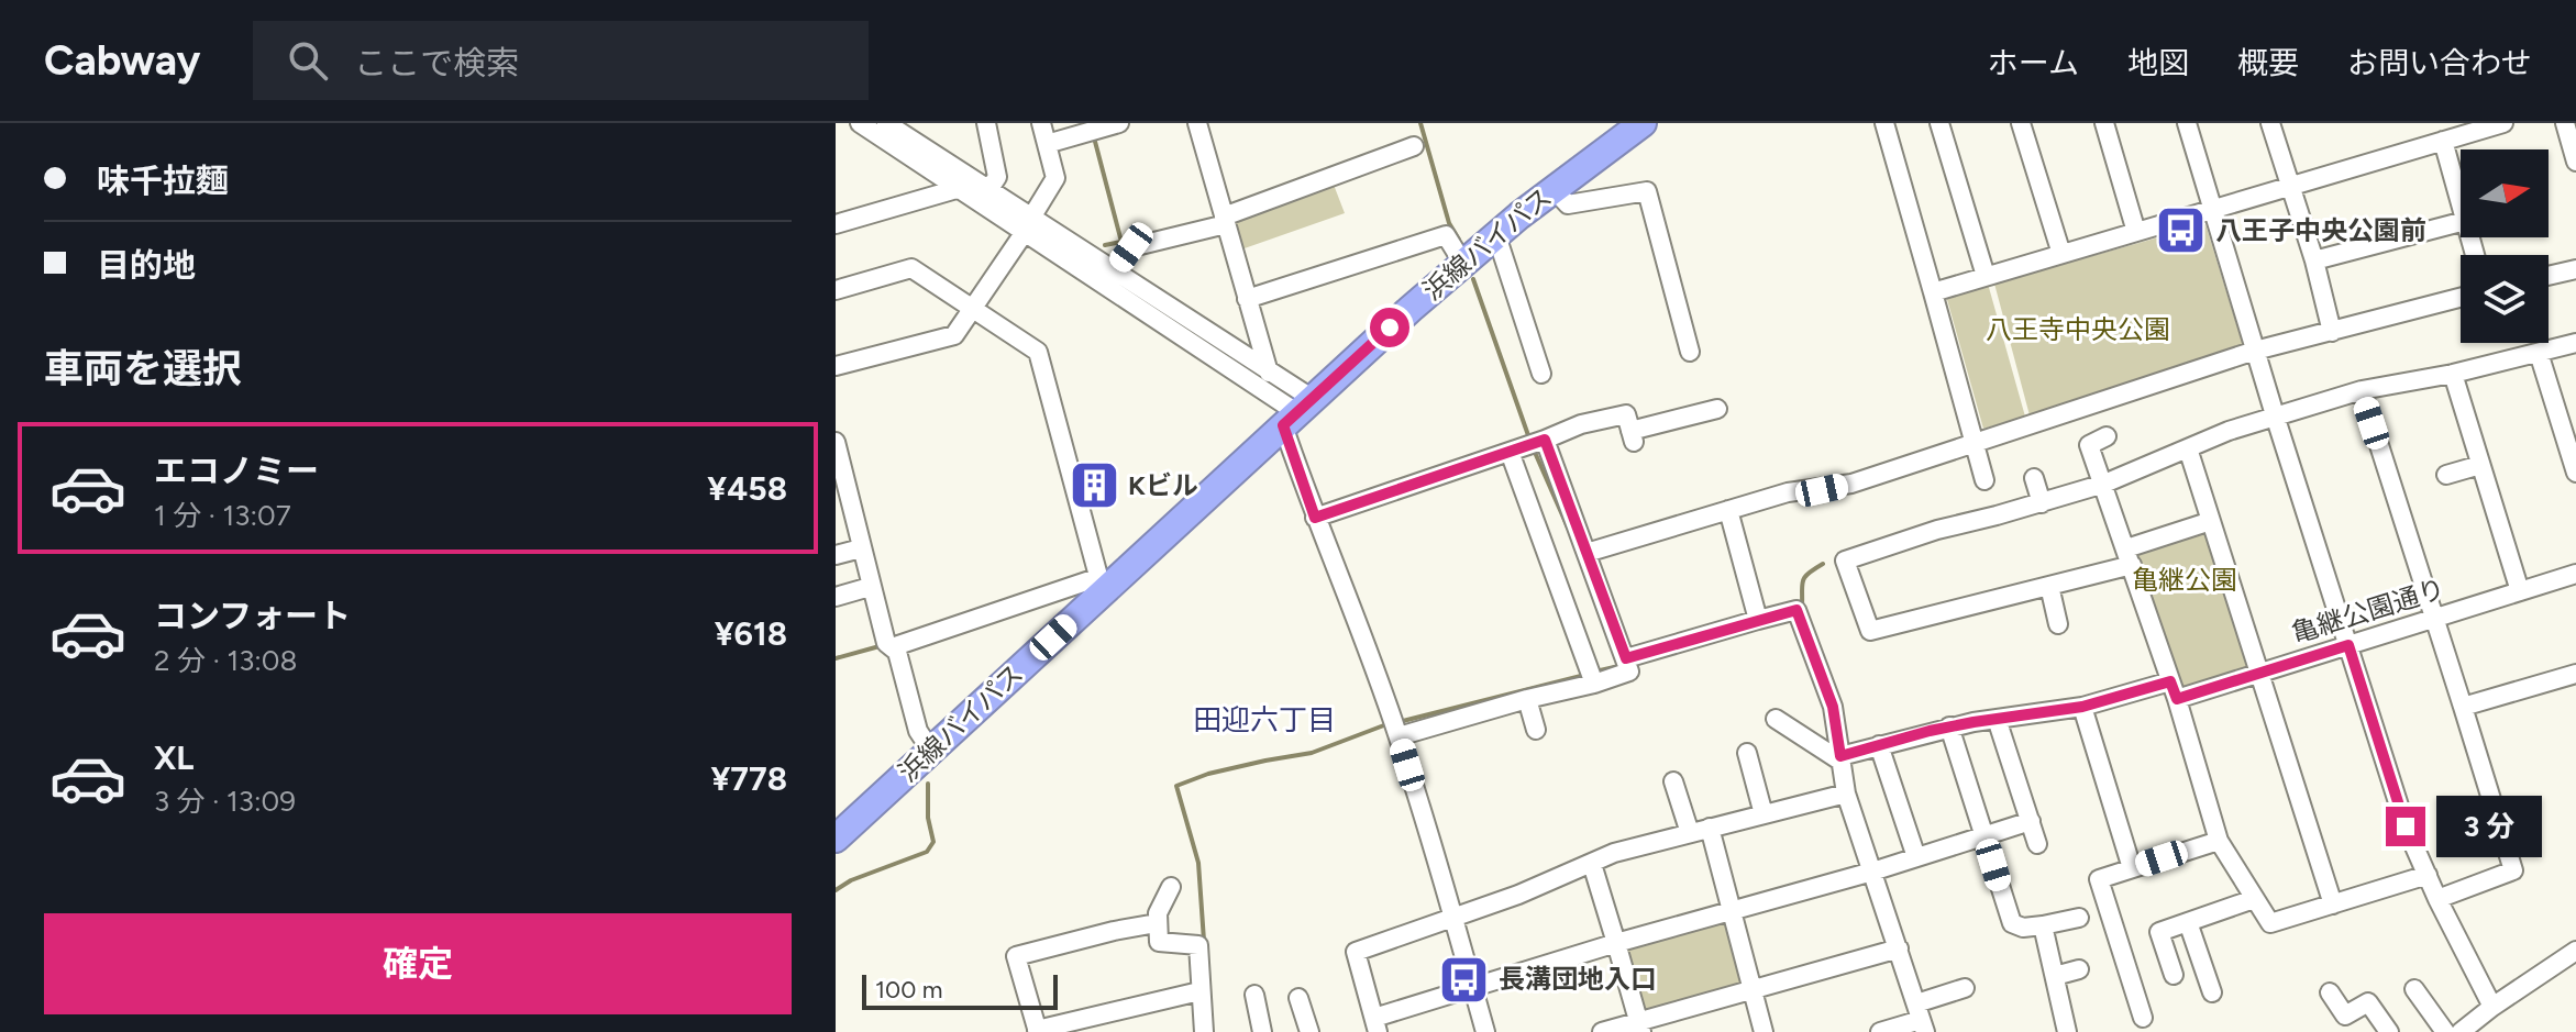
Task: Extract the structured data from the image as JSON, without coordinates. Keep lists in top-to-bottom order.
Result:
{
  "streets": {
    "highway": ["浜線バイパス"],
    "street": ["亀継公園通り"]
  },
  "districts": ["田迎六丁目"],
  "parks": ["八王寺中央公園", "亀継公園"],
  "places": {
    "bus stop": ["八王子中央公園前", "長溝団地入口"],
    "building": ["Kビル"]
  },
  "scale_bar": "100 m",
  "north": "right",
  "page": {
    "header": "Cabway",
    "search": "ここで検索",
    "nav": [
      "ホーム",
      "地図",
      "概要",
      "お問い合わせ"
    ],
    "banner": ["味千拉麵", "目的地"],
    "heading": "車両を選択",
    "list": [
      {
        "name": "エコノミー",
        "note": "1 分 · 13:07",
        "value": "¥458"
      },
      {
        "name": "コンフォート",
        "note": "2 分 · 13:08",
        "value": "¥618"
      },
      {
        "name": "XL",
        "note": "3 分 · 13:09",
        "value": "¥778"
      }
    ],
    "bubble": "3 分",
    "buttons": "確定",
    "scale": "100 m"
  }
}
